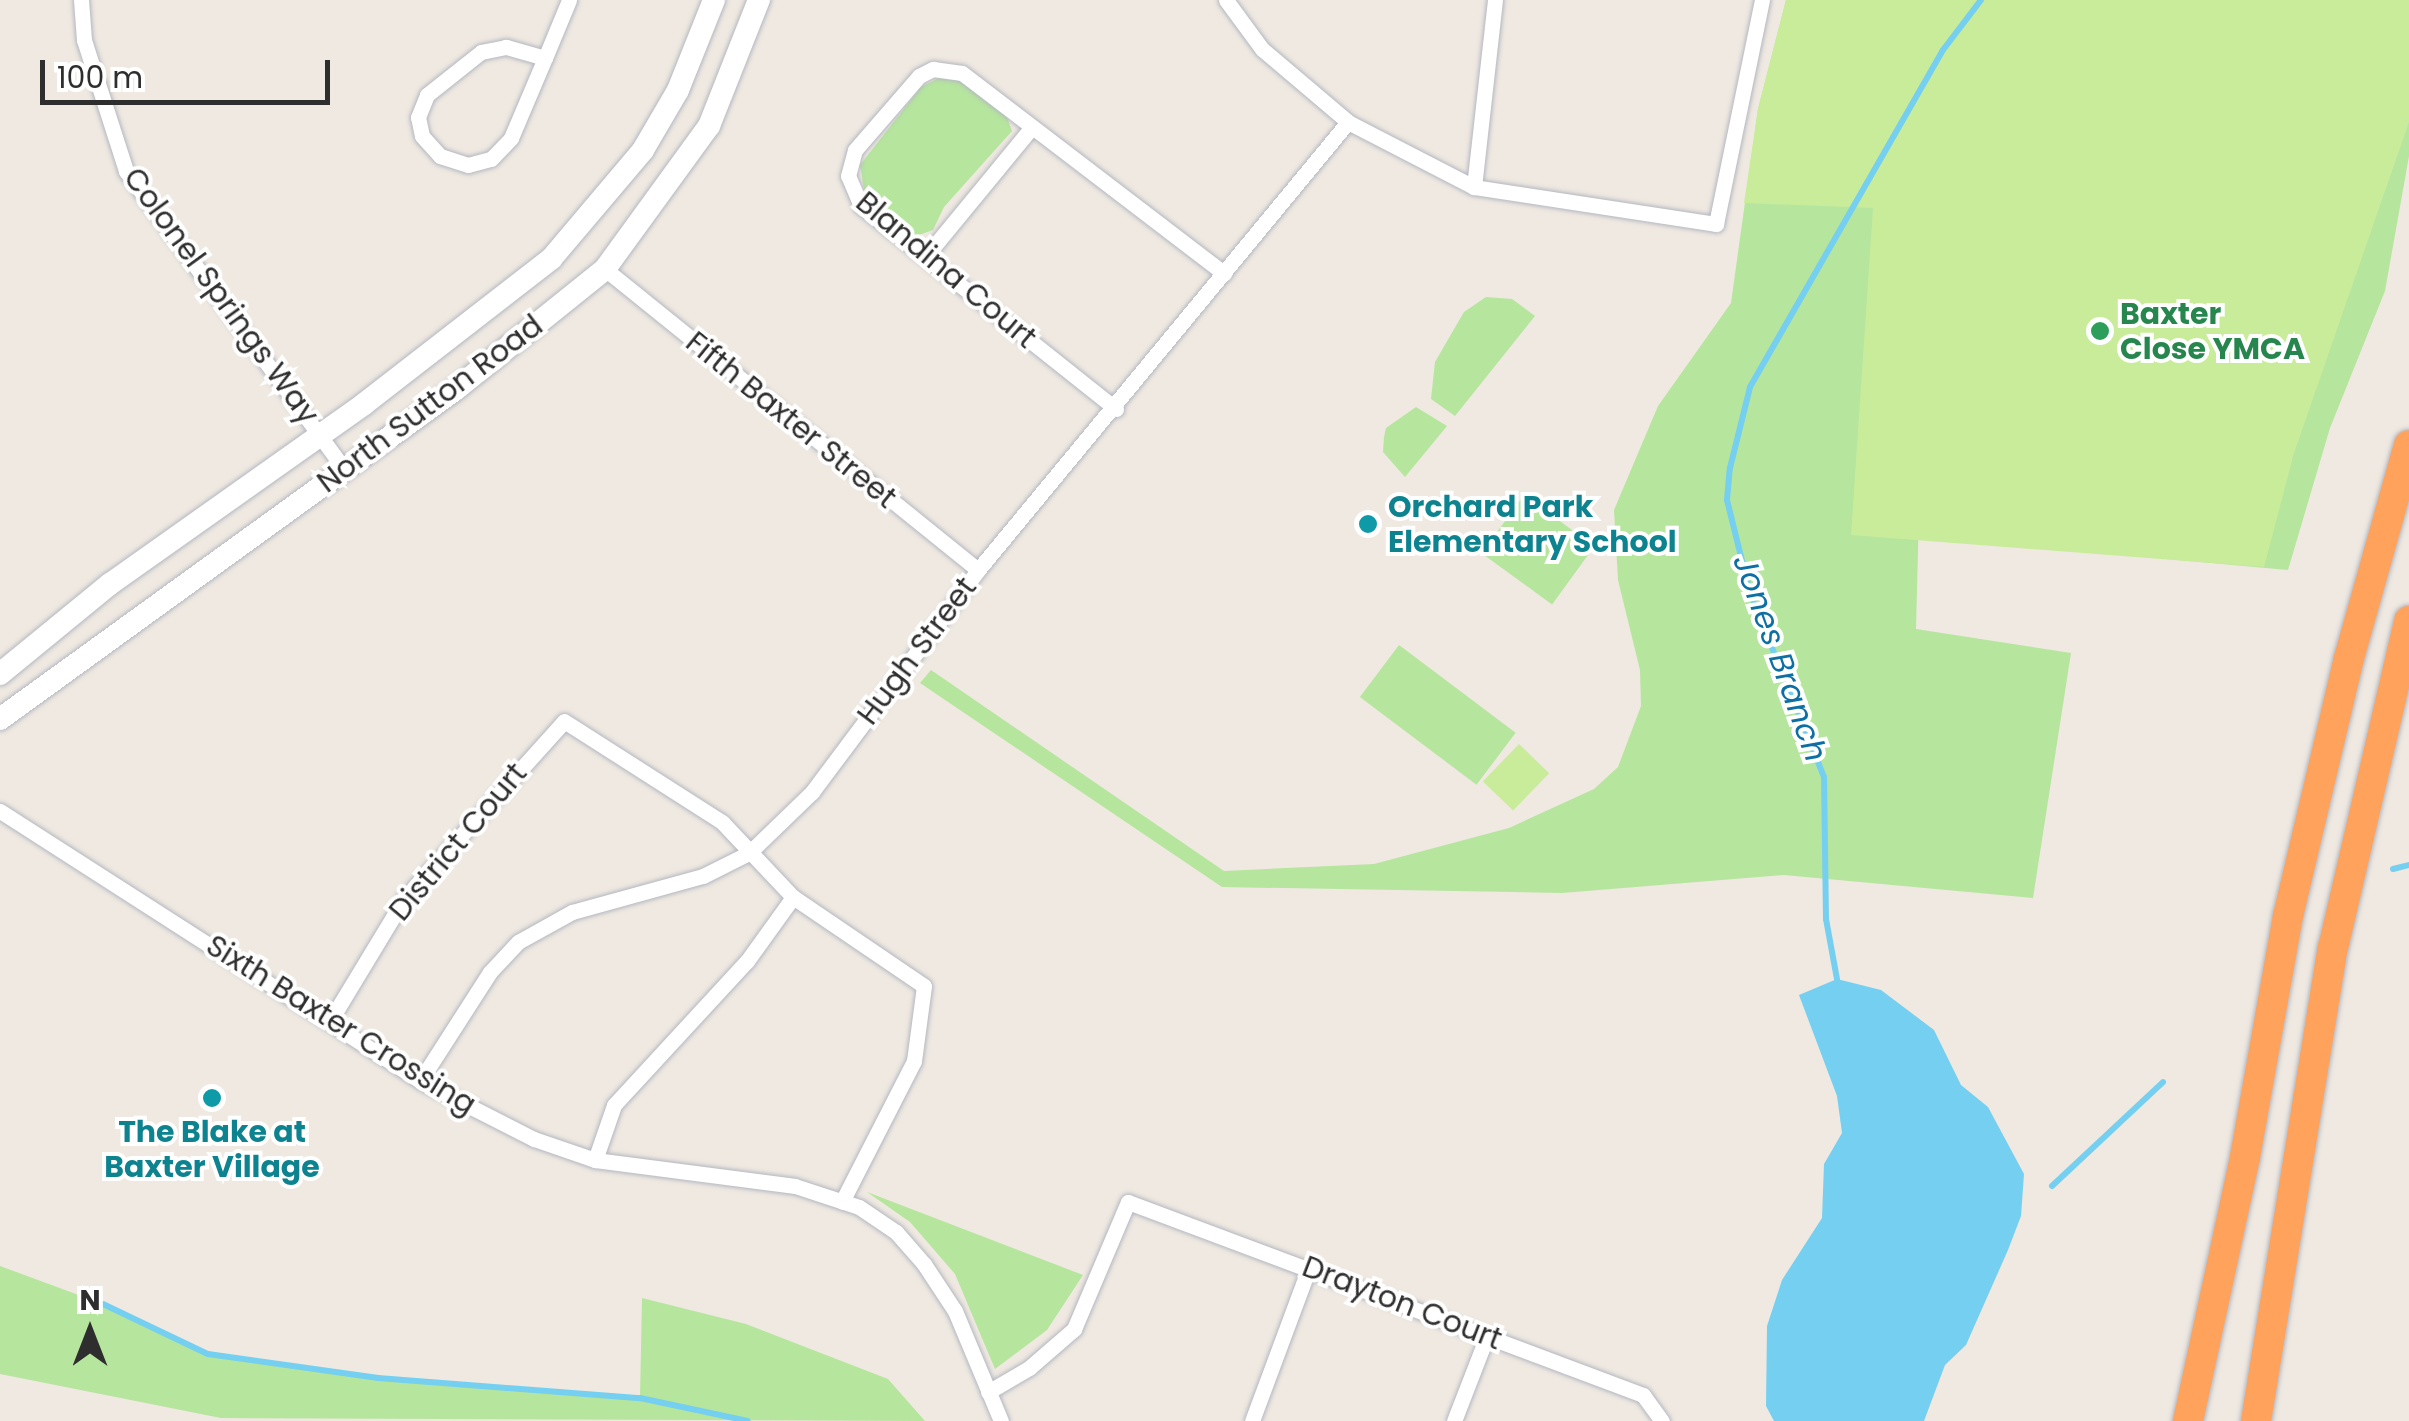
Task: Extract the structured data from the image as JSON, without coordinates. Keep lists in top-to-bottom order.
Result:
{
  "streets": {
    "main road": ["North Sutton Road"],
    "street": [
      "Blandina Court",
      "Colonel Springs Way",
      "Fifth Baxter Street",
      "Hugh Street",
      "District Court",
      "Sixth Baxter Crossing",
      "Drayton Court"
    ]
  },
  "crossings": [
    ["Blandina Court", "Hugh Street"],
    ["Colonel Springs Way", "North Sutton Road"],
    ["North Sutton Road", "Fifth Baxter Street"],
    ["Fifth Baxter Street", "Hugh Street"],
    ["Hugh Street", "District Court"],
    ["Hugh Street", "Sixth Baxter Crossing"],
    ["District Court", "Sixth Baxter Crossing"],
    ["Sixth Baxter Crossing", "Drayton Court"]
  ],
  "water": ["Jones Branch"],
  "places": ["Baxter Close YMCA", "Orchard Park Elementary School", "The Blake at Baxter Village"],
  "scale_bar": "100 m",
  "north": "top"
}
